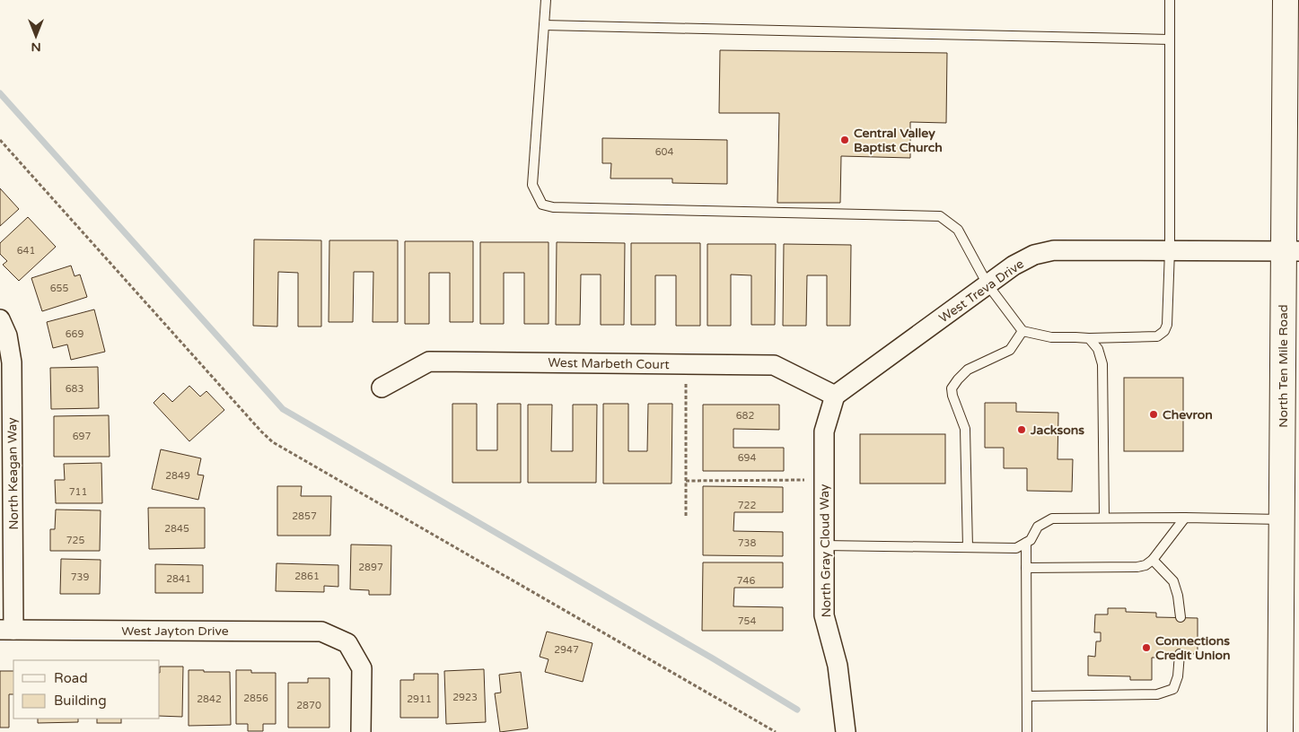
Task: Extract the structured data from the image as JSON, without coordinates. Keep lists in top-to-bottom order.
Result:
{
  "streets": {
    "main road": ["North Ten Mile Road"],
    "street": [
      "West Treva Drive",
      "West Marbeth Court",
      "North Keagan Way",
      "North Gray Cloud Way",
      "West Jayton Drive"
    ]
  },
  "crossings": [
    ["West Treva Drive", "West Marbeth Court"],
    ["West Treva Drive", "North Ten Mile Road"],
    ["West Treva Drive", "North Gray Cloud Way"],
    ["West Marbeth Court", "North Gray Cloud Way"],
    ["North Keagan Way", "West Jayton Drive"]
  ],
  "places": [
    "Central Valley Baptist Church",
    "Chevron",
    "Jacksons",
    "Connections Credit Union"
  ],
  "house_numbers": [
    "604",
    "641",
    "655",
    "669",
    "683",
    "682",
    "697",
    "694",
    "2849",
    "711",
    "722",
    "2857",
    "2845",
    "725",
    "738",
    "2897",
    "2861",
    "739",
    "2841",
    "746",
    "754",
    "2947",
    "2923",
    "2856",
    "2842",
    "2911",
    "2870"
  ],
  "legend": ["Road", "Building"],
  "north": "bottom"
}
